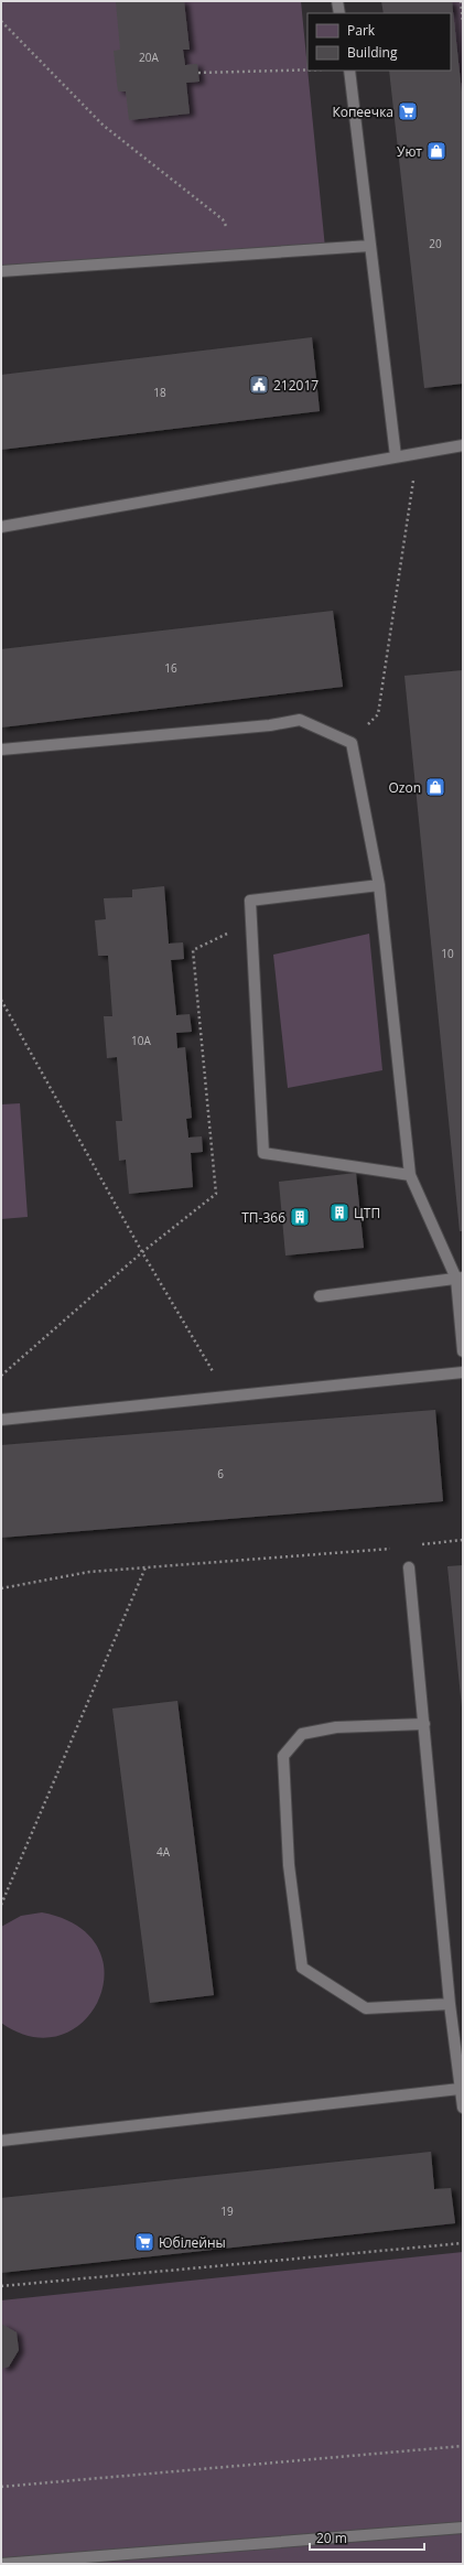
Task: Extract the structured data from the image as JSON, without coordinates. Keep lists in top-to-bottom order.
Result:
{
  "places": {
    "supermarket": ["Копеечка", "Юбілейны"],
    "shop": ["Уют", "Ozon"],
    "public building": ["212017"],
    "building": ["ЦТП", "ТП-366"]
  },
  "house_numbers": [
    "20А",
    "20",
    "18",
    "16",
    "10",
    "10А",
    "6",
    "4А",
    "19"
  ],
  "legend": ["Park", "Building"],
  "scale_bar": "20 m"
}
